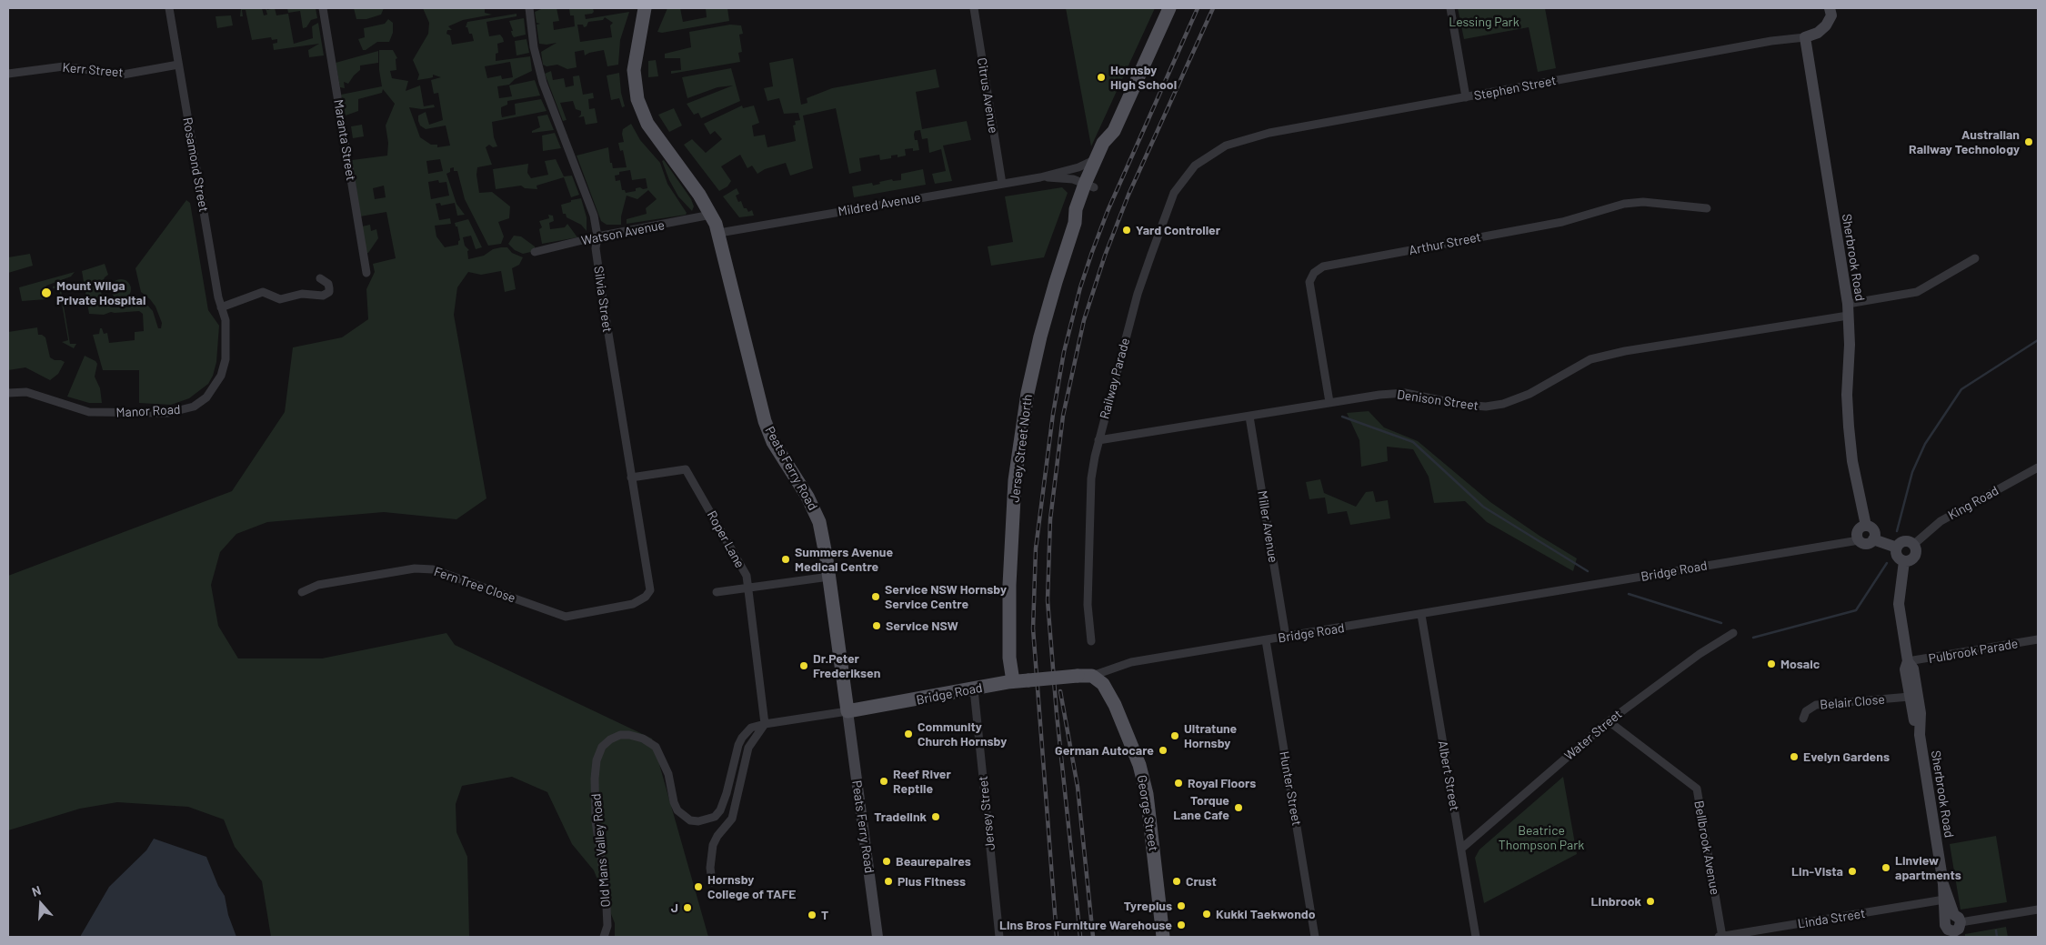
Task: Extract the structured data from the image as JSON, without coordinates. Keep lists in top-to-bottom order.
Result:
{
  "streets": {
    "main road": [
      "Sherbrook Road",
      "Jersey Street North",
      "Peats Ferry Road",
      "Bridge Road",
      "George Street"
    ],
    "street": [
      "Kerr Street",
      "Stephen Street",
      "Citrus Avenue",
      "Maranta Street",
      "Rosamond Street",
      "Mildred Avenue",
      "Watson Avenue",
      "Arthur Street",
      "Silvia Street",
      "Railway Parade",
      "Denison Street",
      "Manor Road",
      "King Road",
      "Miller Avenue",
      "Roper Lane",
      "Fern Tree Close",
      "Pulbrook Parade",
      "Belair Close",
      "Water Street",
      "Albert Street",
      "Hunter Street",
      "Jersey Street",
      "Bellbrook Avenue",
      "Old Mans Valley Road",
      "Linda Street"
    ]
  },
  "crossings": [
    ["Kerr Street", "Rosamond Street"],
    ["Stephen Street", "Sherbrook Road"],
    ["Stephen Street", "Railway Parade"],
    ["Citrus Avenue", "Mildred Avenue"],
    ["Rosamond Street", "Manor Road"],
    ["Mildred Avenue", "Jersey Street North"],
    ["Mildred Avenue", "Peats Ferry Road"],
    ["Watson Avenue", "Silvia Street"],
    ["Watson Avenue", "Peats Ferry Road"],
    ["Arthur Street", "Denison Street"],
    ["Sherbrook Road", "Denison Street"],
    ["Sherbrook Road", "King Road"],
    ["Sherbrook Road", "Bridge Road"],
    ["Sherbrook Road", "Pulbrook Parade"],
    ["Sherbrook Road", "Belair Close"],
    ["Sherbrook Road", "Linda Street"],
    ["Silvia Street", "Roper Lane"],
    ["Silvia Street", "Fern Tree Close"],
    ["Railway Parade", "Denison Street"],
    ["Denison Street", "Miller Avenue"],
    ["Jersey Street North", "Bridge Road"],
    ["Peats Ferry Road", "Bridge Road"],
    ["Miller Avenue", "Bridge Road"],
    ["Roper Lane", "Bridge Road"],
    ["Roper Lane", "Old Mans Valley Road"],
    ["Bridge Road", "Albert Street"],
    ["Bridge Road", "Hunter Street"],
    ["Bridge Road", "Jersey Street"],
    ["Bridge Road", "George Street"],
    ["Bridge Road", "Old Mans Valley Road"],
    ["Water Street", "Albert Street"],
    ["Water Street", "Bellbrook Avenue"],
    ["Bellbrook Avenue", "Linda Street"]
  ],
  "parks": ["Lessing Park", "Beatrice Thompson Park"],
  "places": [
    "Hornsby High School",
    "Australian Railway Technology",
    "Yard Controller",
    "Mount Wilga Private Hospital",
    "Summers Avenue Medical Centre",
    "Service NSW Hornsby Service Centre",
    "Service NSW",
    "Mosaic",
    "Dr.Peter Frederiksen",
    "Community Church Hornsby",
    "Ultratune Hornsby",
    "German Autocare",
    "Evelyn Gardens",
    "Reef River Reptile",
    "Royal Floors",
    "Torque Lane Cafe",
    "Tradelink",
    "Beaurepaires",
    "Linview apartments",
    "Lin-Vista",
    "Plus Fitness",
    "Crust",
    "Hornsby College of TAFE",
    "Linbrook",
    "Tyreplus",
    "J",
    "Kukki Taekwondo",
    "T",
    "Lins Bros Furniture Warehouse"
  ],
  "north": "top"
}
